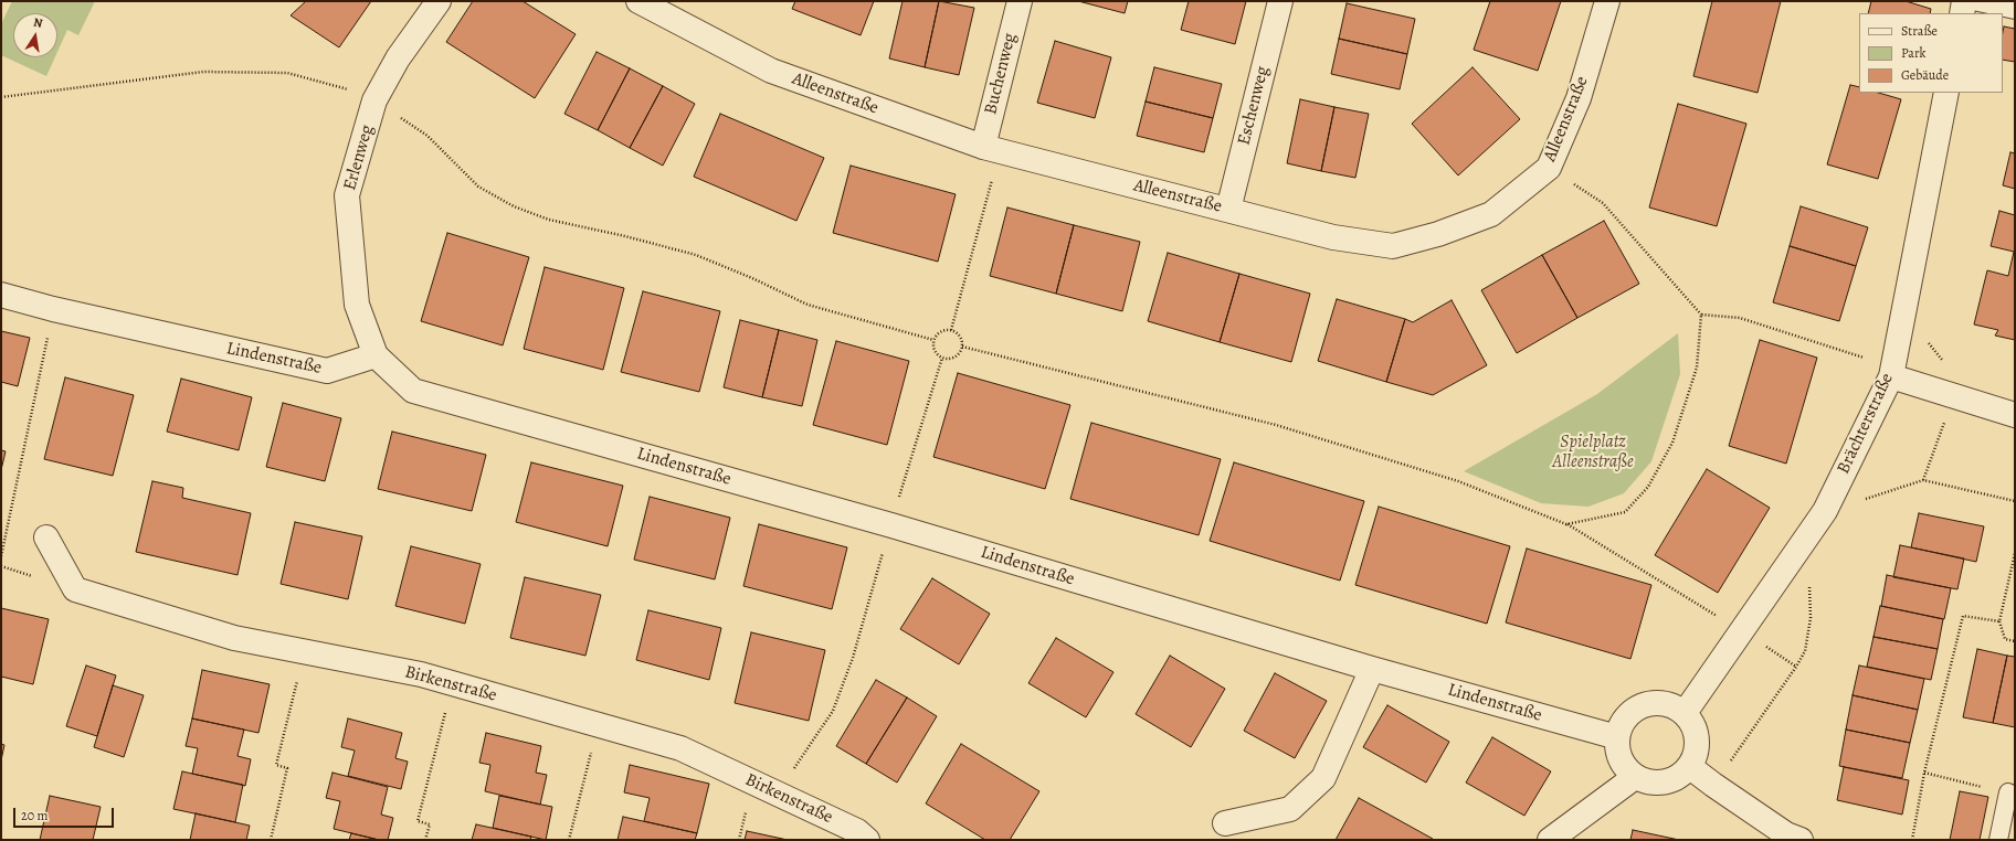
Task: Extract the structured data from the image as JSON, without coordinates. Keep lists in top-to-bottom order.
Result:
{
  "streets": {
    "street": [
      "Buchenweg",
      "Alleenstraße",
      "Eschenweg",
      "Erlenweg",
      "Lindenstraße",
      "Brächterstraße",
      "Birkenstraße"
    ]
  },
  "crossings": [
    ["Buchenweg", "Alleenstraße"],
    ["Alleenstraße", "Eschenweg"],
    ["Erlenweg", "Lindenstraße"],
    ["Lindenstraße", "Brächterstraße"]
  ],
  "parks": ["Spielplatz Alleenstraße"],
  "legend": ["Straße", "Park", "Gebäude"],
  "scale_bar": "20 m",
  "north": "top"
}
